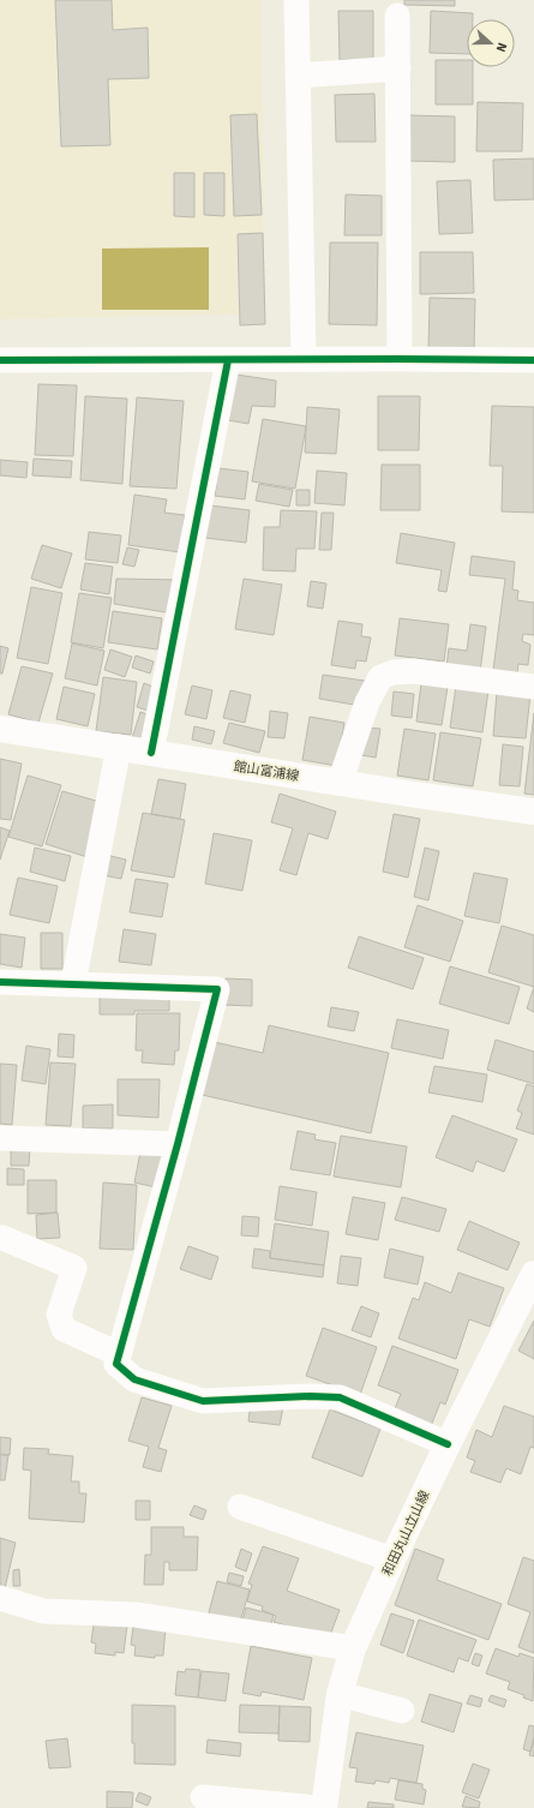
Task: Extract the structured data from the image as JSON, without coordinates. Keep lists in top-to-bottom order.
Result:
{
  "streets": {
    "main road": ["館山富浦線", "和田丸山立山線"]
  },
  "north": "right"
}
